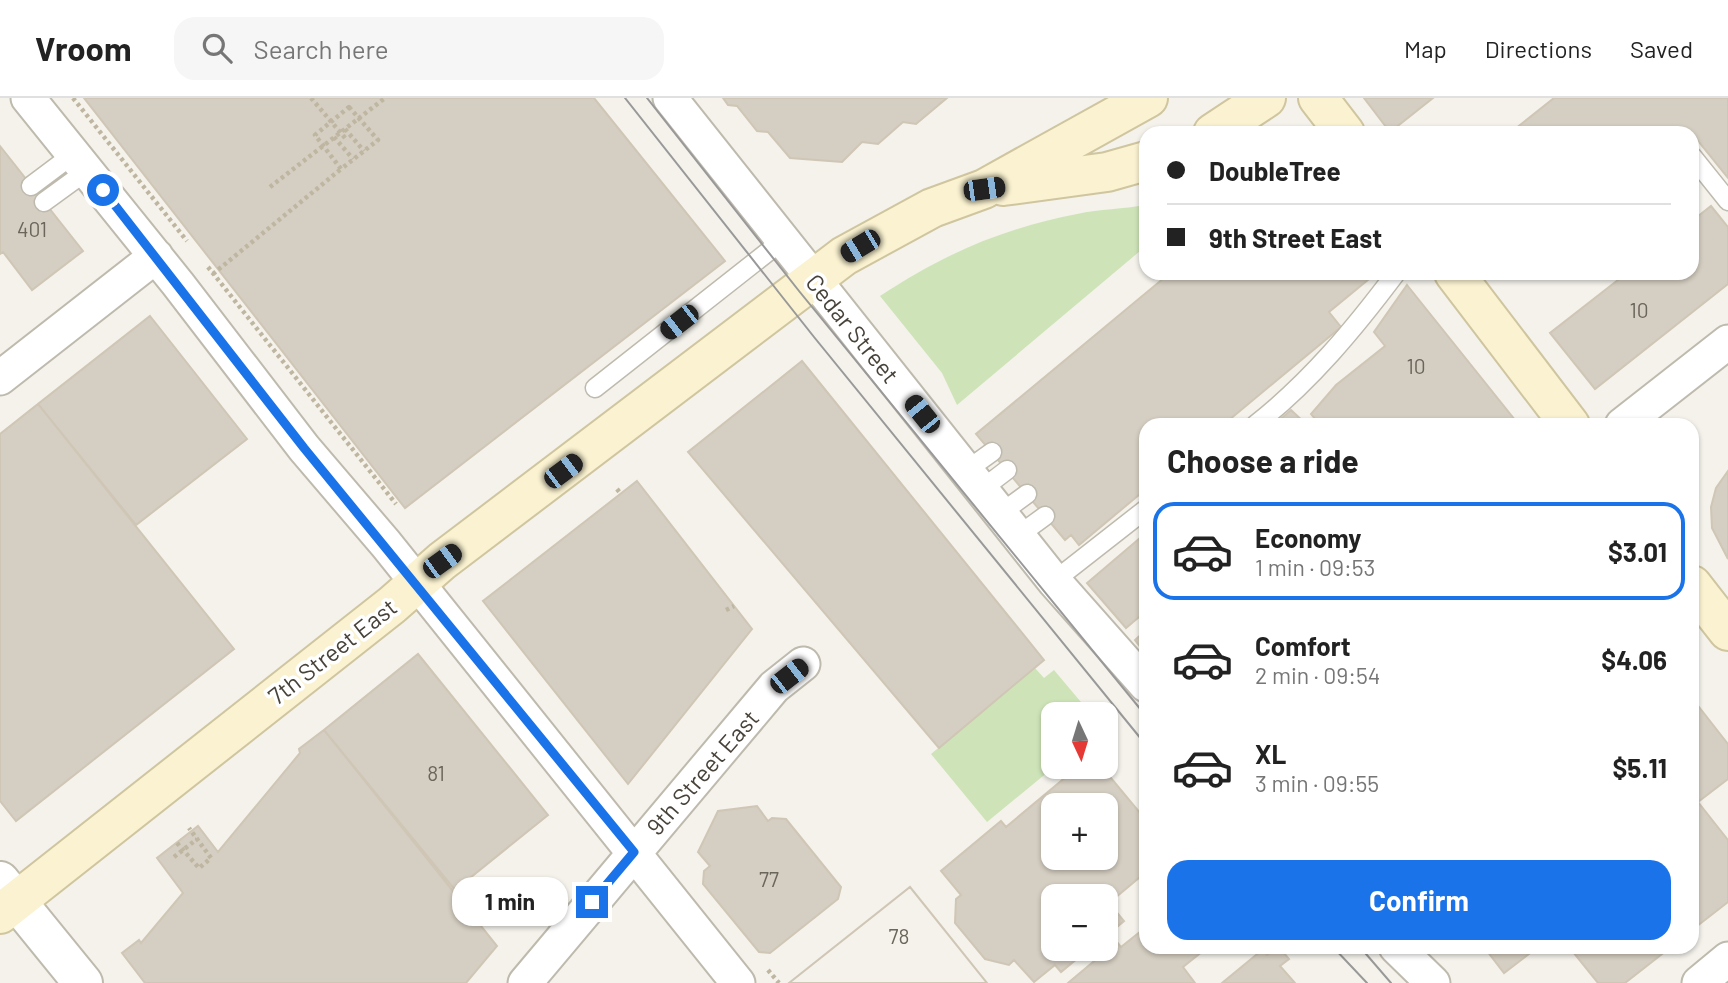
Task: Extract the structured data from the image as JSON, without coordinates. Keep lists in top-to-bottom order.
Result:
{
  "streets": {
    "main road": ["7th Street East"],
    "street": ["Cedar Street", "9th Street East"]
  },
  "crossings": [
    ["Cedar Street", "7th Street East"]
  ],
  "house_numbers": [
    "401",
    "10",
    "10",
    "81",
    "77",
    "78"
  ],
  "north": "bottom",
  "page": {
    "header": "Vroom",
    "search": "Search here",
    "nav": ["Map", "Directions", "Saved"],
    "banner": ["DoubleTree", "9th Street East"],
    "heading": "Choose a ride",
    "list": [
      {
        "name": "Economy",
        "note": "1 min · 09:53",
        "value": "$3.01"
      },
      {
        "name": "Comfort",
        "note": "2 min · 09:54",
        "value": "$4.06"
      },
      {
        "name": "XL",
        "note": "3 min · 09:55",
        "value": "$5.11"
      }
    ],
    "map_buttons": ["+", "−"],
    "buttons": "Confirm",
    "bubble": "1 min"
  }
}
